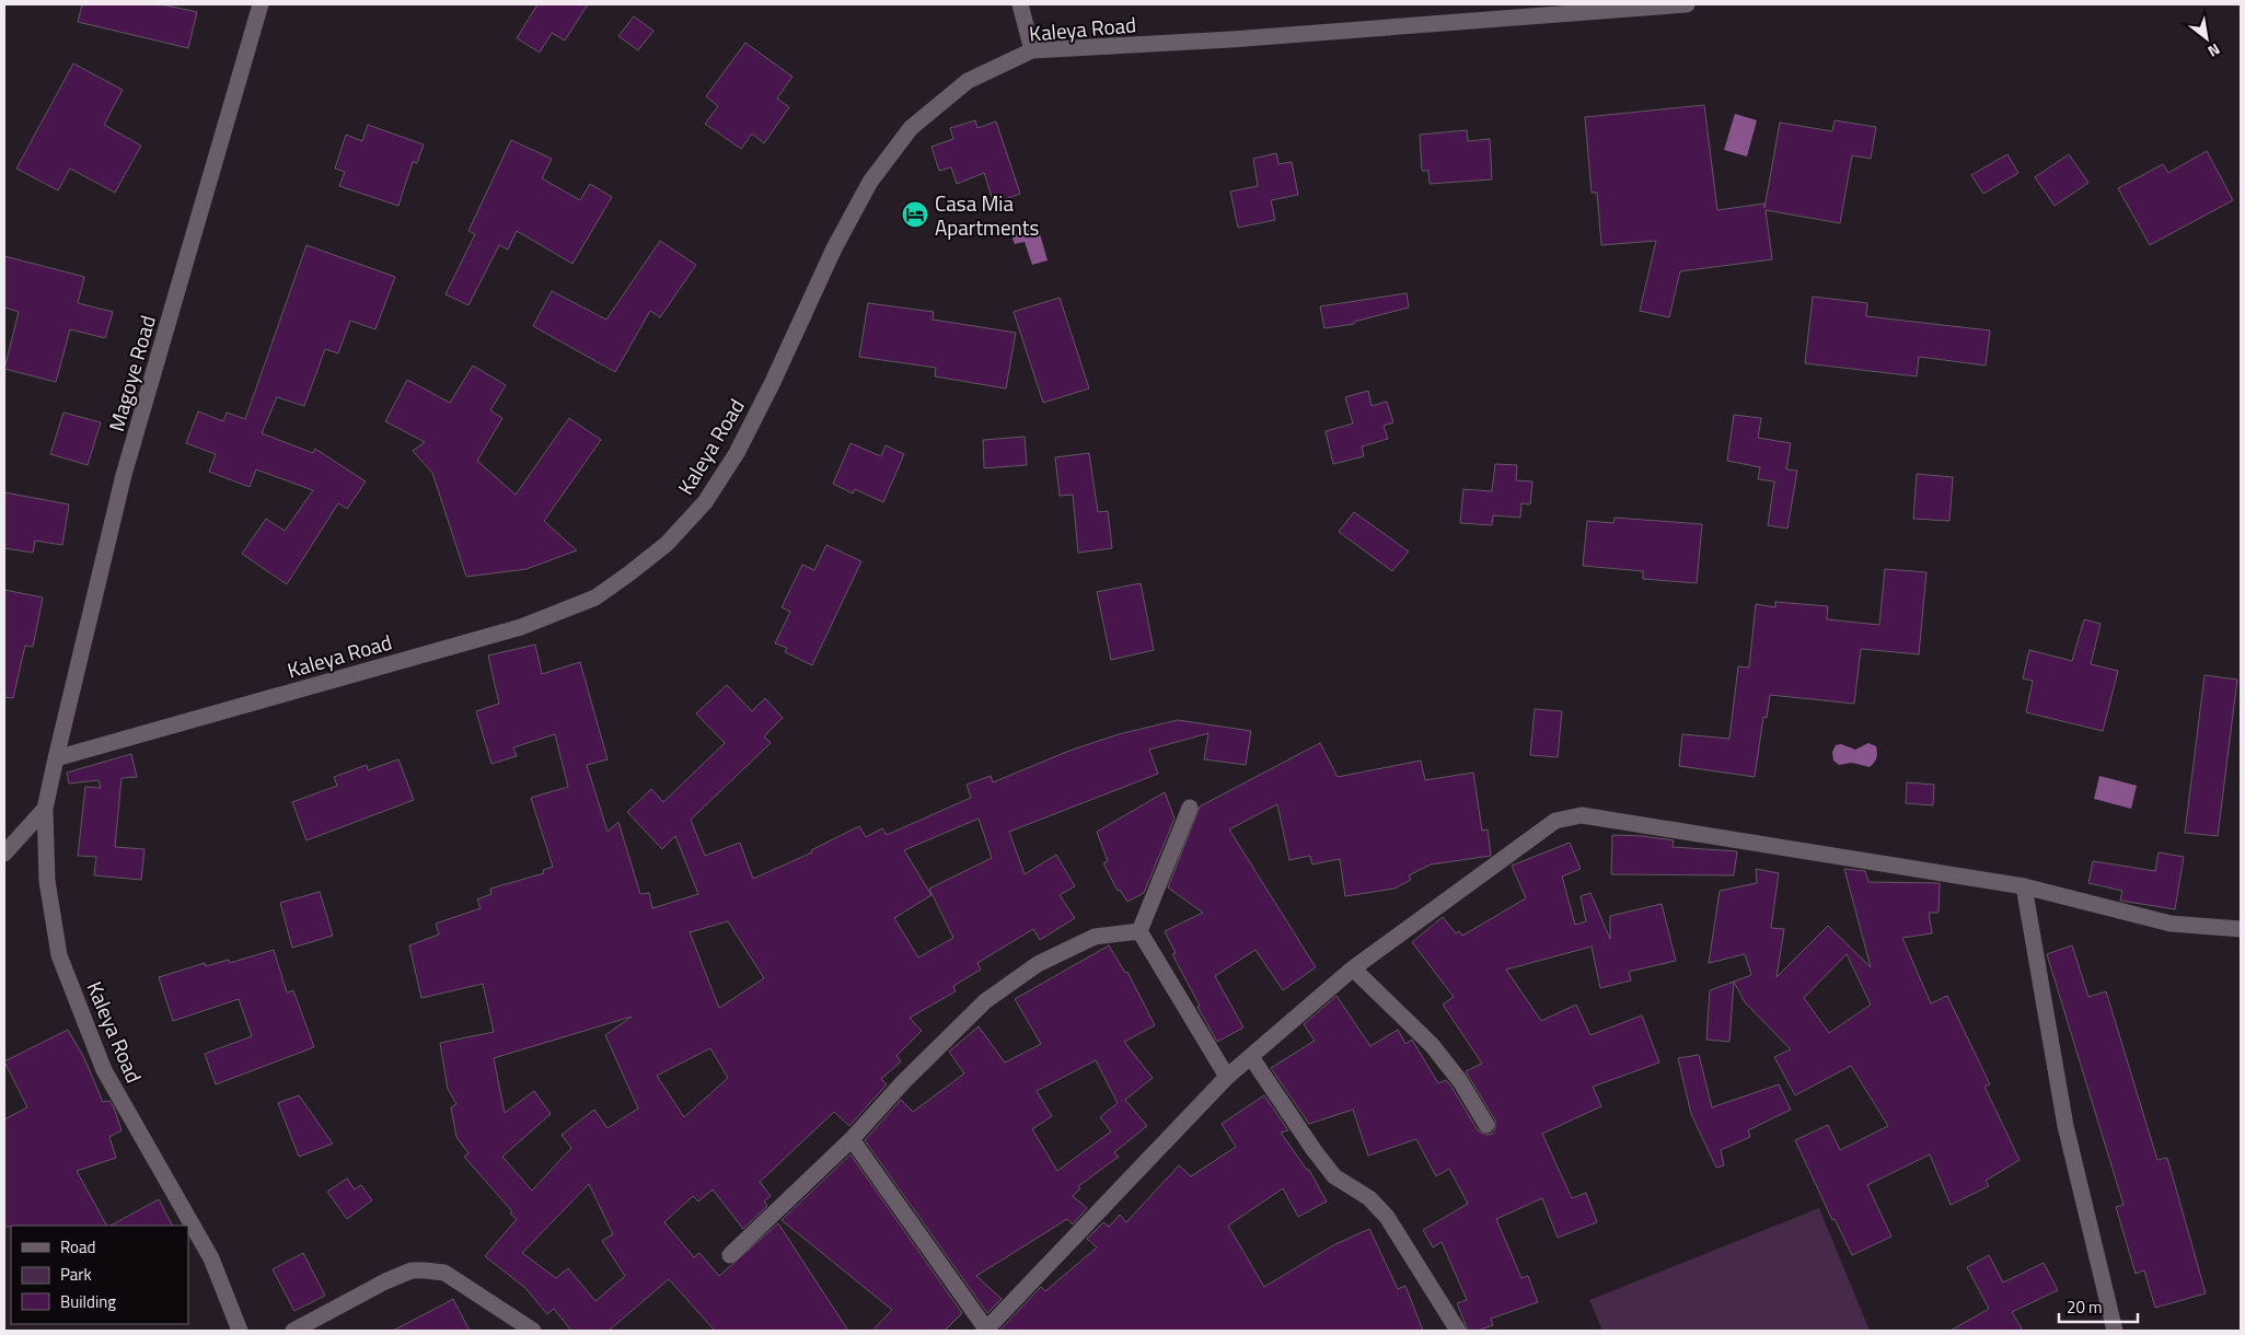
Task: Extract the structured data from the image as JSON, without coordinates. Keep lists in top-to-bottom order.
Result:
{
  "streets": {
    "street": ["Kaleya Road", "Magoye Road"]
  },
  "crossings": [
    ["Kaleya Road", "Magoye Road"]
  ],
  "places": {
    "hotel": ["Casa Mia Apartments"]
  },
  "legend": ["Road", "Park", "Building"],
  "scale_bar": "20 m",
  "north": "bottom right"
}
